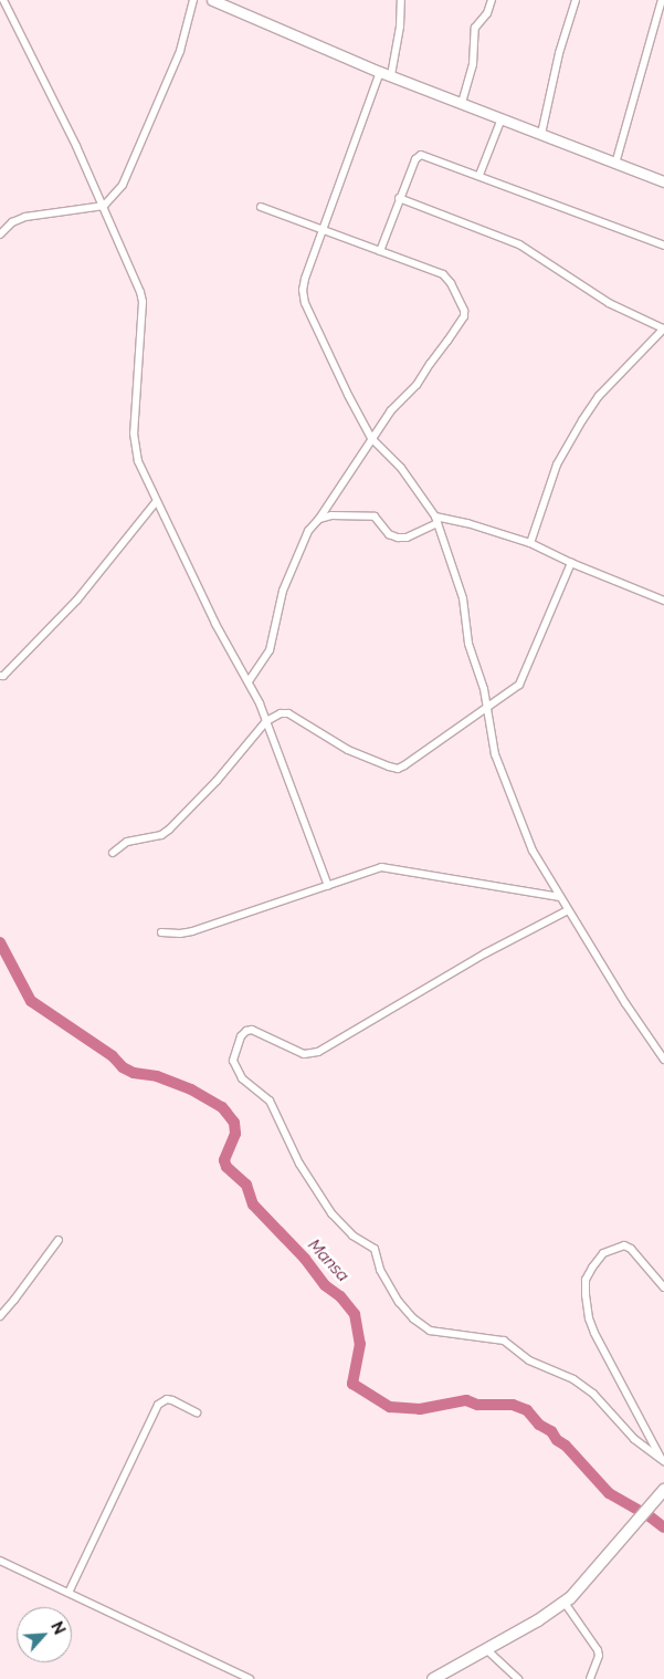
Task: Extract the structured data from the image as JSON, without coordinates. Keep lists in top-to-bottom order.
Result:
{
  "water": ["Mansa"],
  "north": "top right"
}
